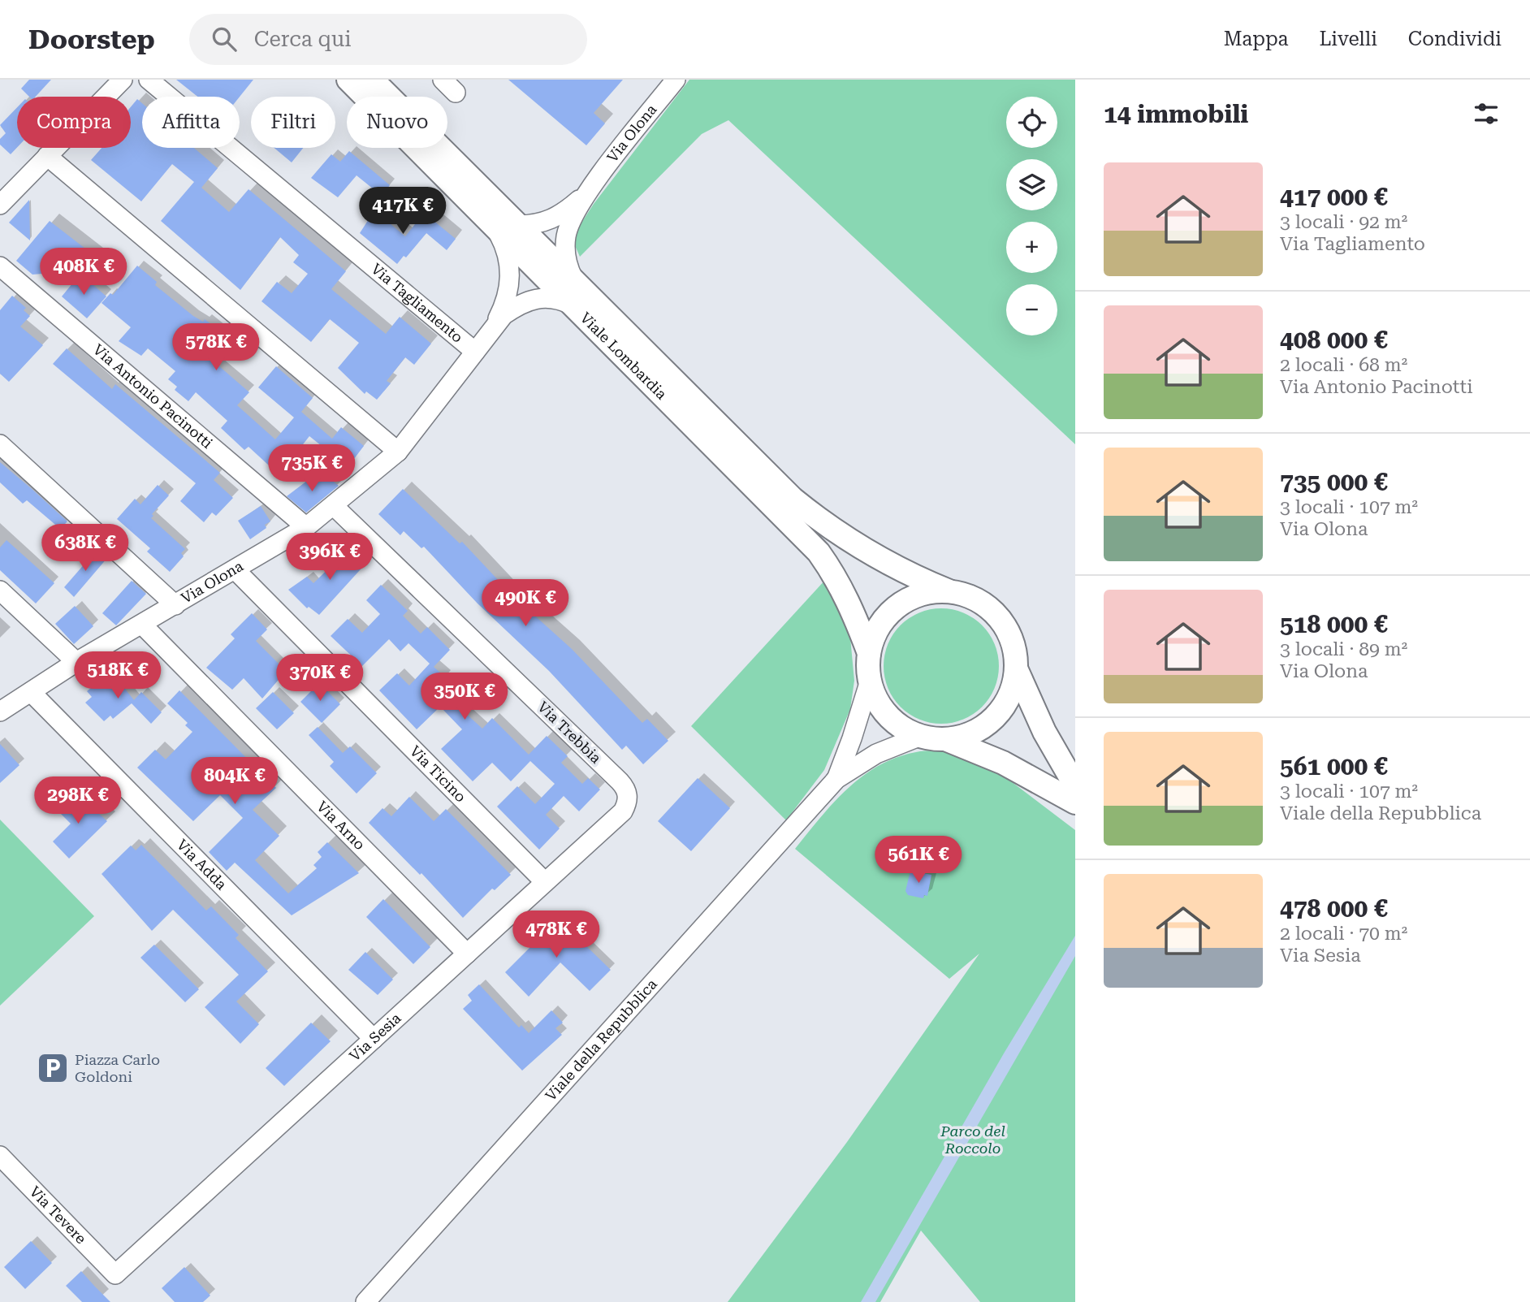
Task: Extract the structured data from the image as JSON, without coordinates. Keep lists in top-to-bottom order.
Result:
{
  "streets": {
    "main road": ["Viale Lombardia"],
    "street": [
      "Via Olona",
      "Via Tagliamento",
      "Via Antonio Pacinotti",
      "Via Trebbia",
      "Via Ticino",
      "Via Arno",
      "Via Adda",
      "Via Sesia",
      "Viale della Repubblica",
      "Via Tevere"
    ]
  },
  "crossings": [
    ["Via Olona", "Via Tagliamento"],
    ["Via Olona", "Viale Lombardia"],
    ["Via Olona", "Via Antonio Pacinotti"],
    ["Via Olona", "Via Trebbia"],
    ["Via Olona", "Via Ticino"],
    ["Via Olona", "Via Arno"],
    ["Via Olona", "Via Adda"],
    ["Via Trebbia", "Via Sesia"],
    ["Via Ticino", "Via Sesia"],
    ["Via Arno", "Via Sesia"],
    ["Via Adda", "Via Sesia"],
    ["Via Sesia", "Via Tevere"]
  ],
  "parks": ["Parco del Roccolo"],
  "places": {
    "parking": ["Piazza Carlo Goldoni"]
  },
  "page": {
    "header": "Doorstep",
    "search": "Cerca qui",
    "nav": ["Mappa", "Livelli", "Condividi"],
    "heading": "14 immobili",
    "map_buttons": ["+", "−"],
    "chip": [
      "Compra",
      "Affitta",
      "Filtri",
      "Nuovo"
    ],
    "list": [
      {
        "name": "417 000 €",
        "note": "3 locali · 92 m² · Via Tagliamento"
      },
      {
        "name": "408 000 €",
        "note": "2 locali · 68 m² · Via Antonio Pacinotti"
      },
      {
        "name": "735 000 €",
        "note": "3 locali · 107 m² · Via Olona"
      },
      {
        "name": "518 000 €",
        "note": "3 locali · 89 m² · Via Olona"
      },
      {
        "name": "561 000 €",
        "note": "3 locali · 107 m² · Viale della Repubblica"
      },
      {
        "name": "478 000 €",
        "note": "2 locali · 70 m² · Via Sesia"
      }
    ],
    "price": [
      "417K €",
      "408K €",
      "578K €",
      "735K €",
      "638K €",
      "396K €",
      "490K €",
      "518K €",
      "370K €",
      "350K €",
      "804K €",
      "298K €",
      "561K €",
      "478K €"
    ]
  }
}
